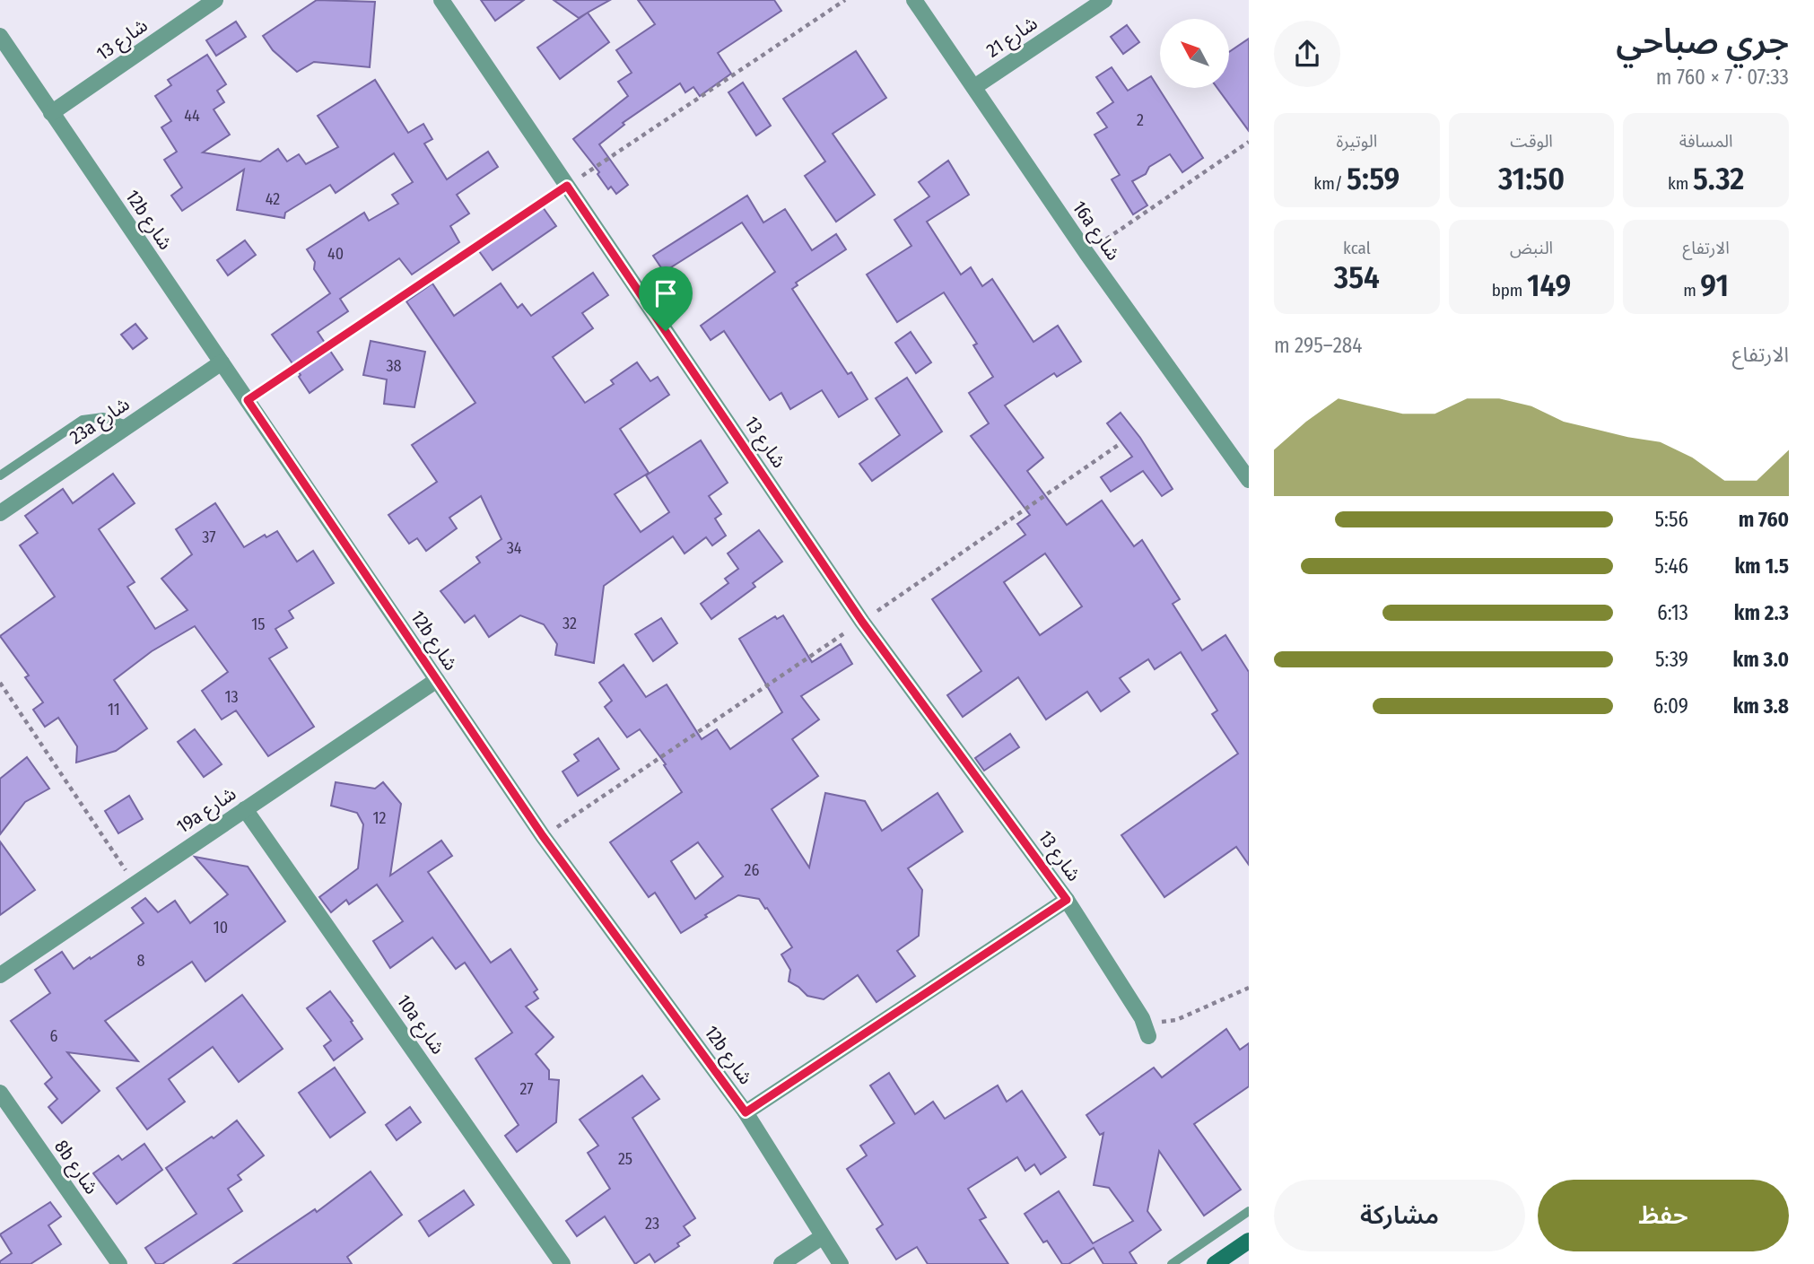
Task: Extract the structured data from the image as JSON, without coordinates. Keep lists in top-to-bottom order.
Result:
{
  "streets": {
    "street": [
      "شارع 21",
      "شارع 13",
      "12b شارع",
      "16a شارع",
      "23a شارع",
      "19a شارع",
      "10a شارع",
      "8b شارع"
    ]
  },
  "crossings": [
    ["شارع 21", "16a شارع"],
    ["شارع 13", "12b شارع"],
    ["12b شارع", "23a شارع"],
    ["12b شارع", "19a شارع"],
    ["19a شارع", "10a شارع"]
  ],
  "house_numbers": [
    "44",
    "2",
    "42",
    "40",
    "38",
    "37",
    "34",
    "32",
    "15",
    "13",
    "11",
    "12",
    "26",
    "10",
    "8",
    "6",
    "27",
    "25",
    "23"
  ],
  "north": "top left",
  "page": {
    "heading": ["جري صباحي", "07:33 · 7 × 760 m"],
    "stats": [
      ["المسافة", "5.32 km"],
      ["الوقت", "31:50"],
      ["الوتيرة", "5:59 /km"],
      ["الارتفاع", "91 m"],
      ["النبض", "149 bpm"],
      ["kcal", "354"]
    ],
    "chart": ["الارتفاع", "284–295 m"],
    "list": [
      {
        "name": "760 m",
        "note": "5:56"
      },
      {
        "name": "1.5 km",
        "note": "5:46"
      },
      {
        "name": "2.3 km",
        "note": "6:13"
      },
      {
        "name": "3.0 km",
        "note": "5:39"
      },
      {
        "name": "3.8 km",
        "note": "6:09"
      }
    ],
    "buttons": ["حفظ", "مشاركة"]
  }
}
